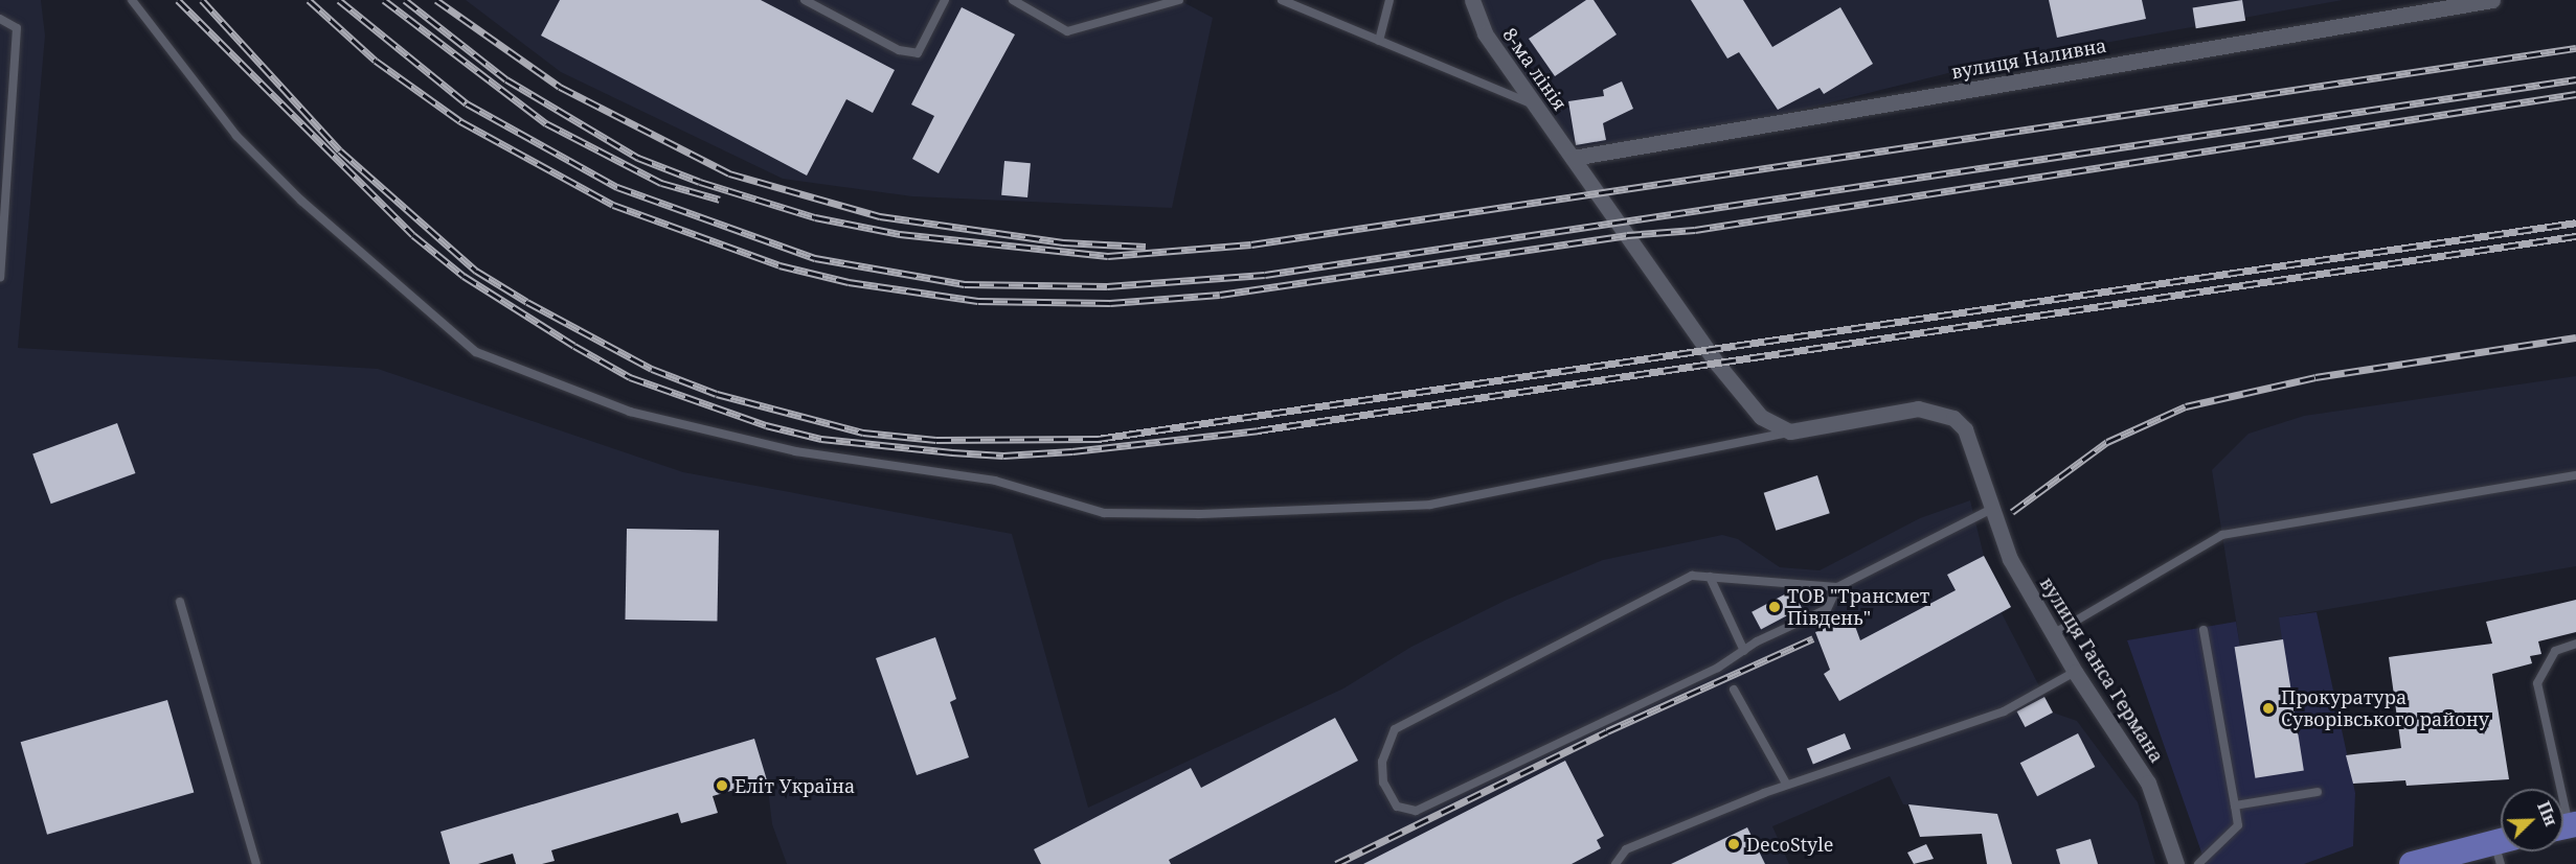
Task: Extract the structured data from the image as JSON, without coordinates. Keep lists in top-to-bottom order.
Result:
{
  "streets": {
    "street": ["вулиця Наливна", "8-ма лінія", "вулиця Ганса Германа"]
  },
  "crossings": [
    ["вулиця Наливна", "8-ма лінія"],
    ["8-ма лінія", "вулиця Ганса Германа"]
  ],
  "places": [
    "ТОВ \"Трансмет Південь\"",
    "Прокуратура Суворівського району",
    "Еліт Україна",
    "DecoStyle"
  ],
  "north": "top right"
}
